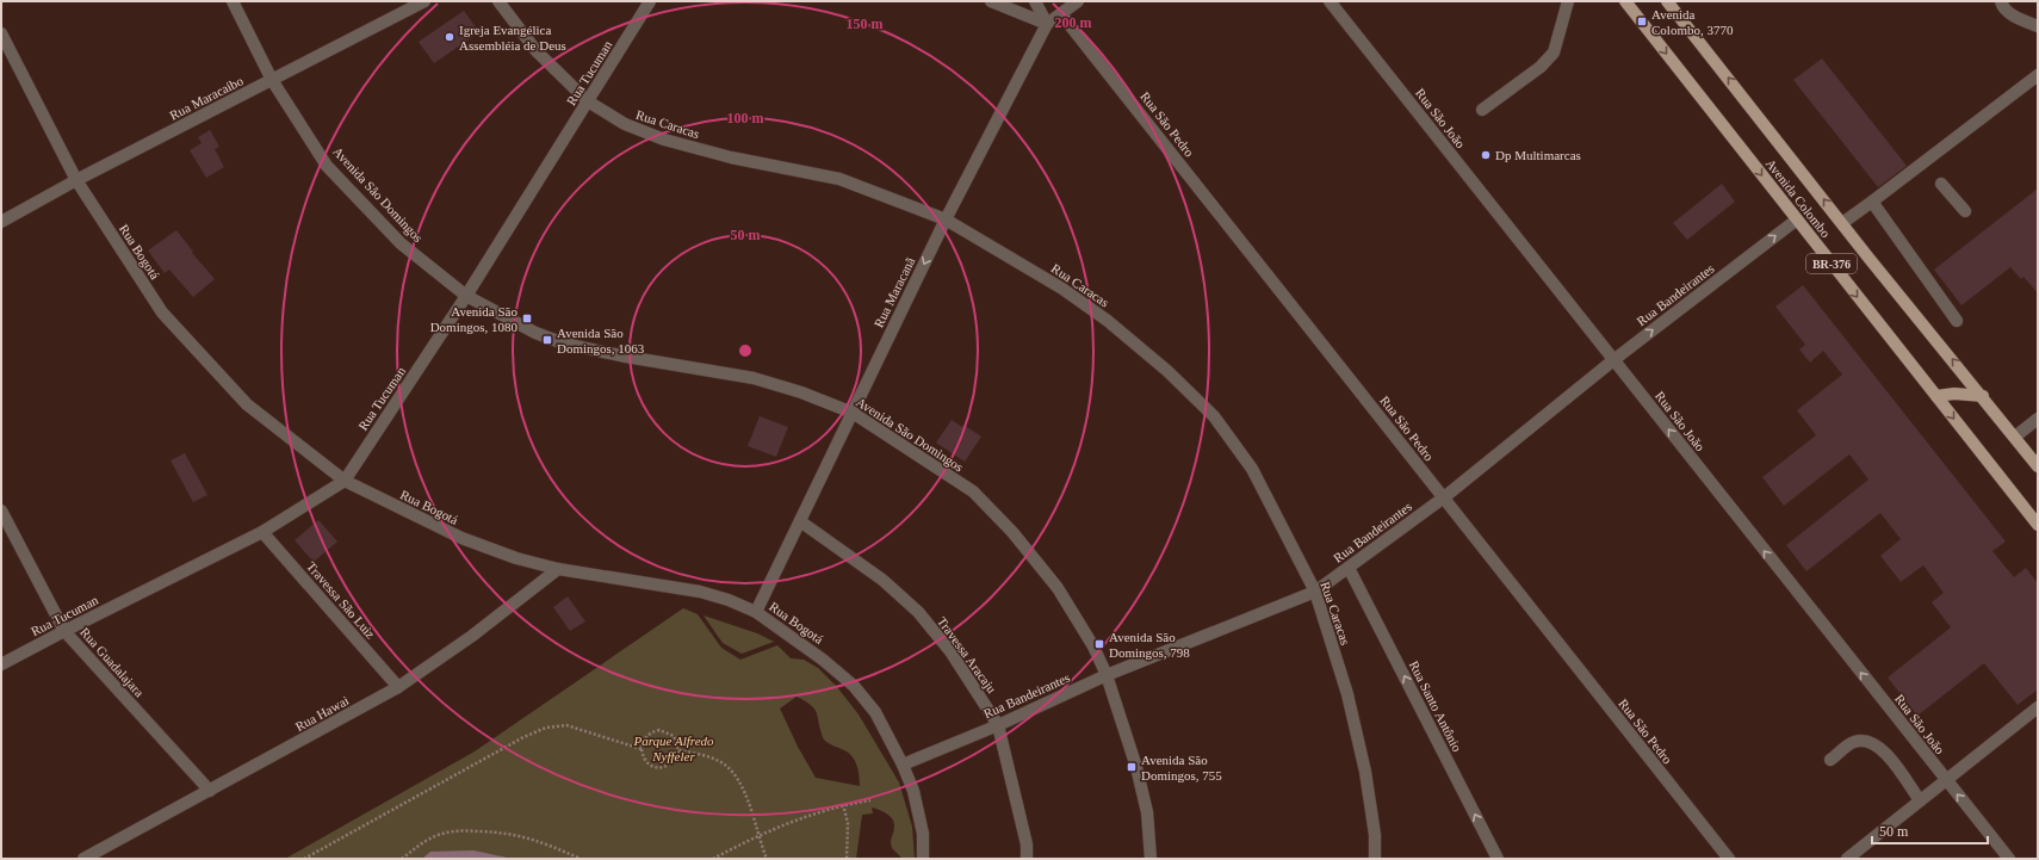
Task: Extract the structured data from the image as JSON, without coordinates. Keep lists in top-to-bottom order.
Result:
{
  "streets": {
    "main road": ["Avenida Colombo", "BR-376"],
    "street": [
      "Rua Tucuman",
      "Rua Maracaibo",
      "Rua São João",
      "Rua Caracas",
      "Rua São Pedro",
      "Avenida São Domingos",
      "Rua Bogotá",
      "Rua Maracanã",
      "Rua Bandeirantes",
      "Travessa São Luiz",
      "Travessa Aracaju",
      "Rua Guadalajara",
      "Rua Santo Antônio",
      "Rua Hawai"
    ]
  },
  "crossings": [
    ["Rua Tucuman", "Rua Caracas"],
    ["Rua Tucuman", "Avenida São Domingos"],
    ["Rua Tucuman", "Rua Bogotá"],
    ["Rua Tucuman", "Travessa São Luiz"],
    ["Rua Tucuman", "Rua Guadalajara"],
    ["Rua Maracaibo", "Avenida São Domingos"],
    ["Rua Maracaibo", "Rua Bogotá"],
    ["Rua São João", "Rua Bandeirantes"],
    ["Rua Caracas", "Rua Maracanã"],
    ["Rua Caracas", "Rua Bandeirantes"],
    ["Rua São Pedro", "Rua Maracanã"],
    ["Rua São Pedro", "Rua Bandeirantes"],
    ["Avenida São Domingos", "Rua Maracanã"],
    ["Avenida São Domingos", "Rua Bandeirantes"],
    ["Avenida Colombo", "Rua Bandeirantes"],
    ["Rua Bogotá", "Rua Maracanã"],
    ["Rua Bogotá", "Rua Bandeirantes"],
    ["Rua Bogotá", "Rua Hawai"],
    ["Rua Maracanã", "Travessa Aracaju"],
    ["Rua Bandeirantes", "Travessa Aracaju"],
    ["Rua Bandeirantes", "Rua Santo Antônio"],
    ["Travessa São Luiz", "Rua Hawai"],
    ["Rua Guadalajara", "Rua Hawai"]
  ],
  "one_way": ["Rua São João", "Rua Santo Antônio"],
  "parks": ["Parque Alfredo Nyffeler"],
  "places": {
    "transit": [
      "Avenida Colombo, 3770",
      "Avenida São Domingos, 1080",
      "Avenida São Domingos, 1063",
      "Avenida São Domingos, 798",
      "Avenida São Domingos, 755"
    ],
    "other": ["Igreja Evangélica Assembléia de Deus", "Dp Multimarcas"]
  },
  "scale_bar": "50 m",
  "rings": [
    "200 m",
    "150 m",
    "100 m",
    "50 m"
  ]
}
